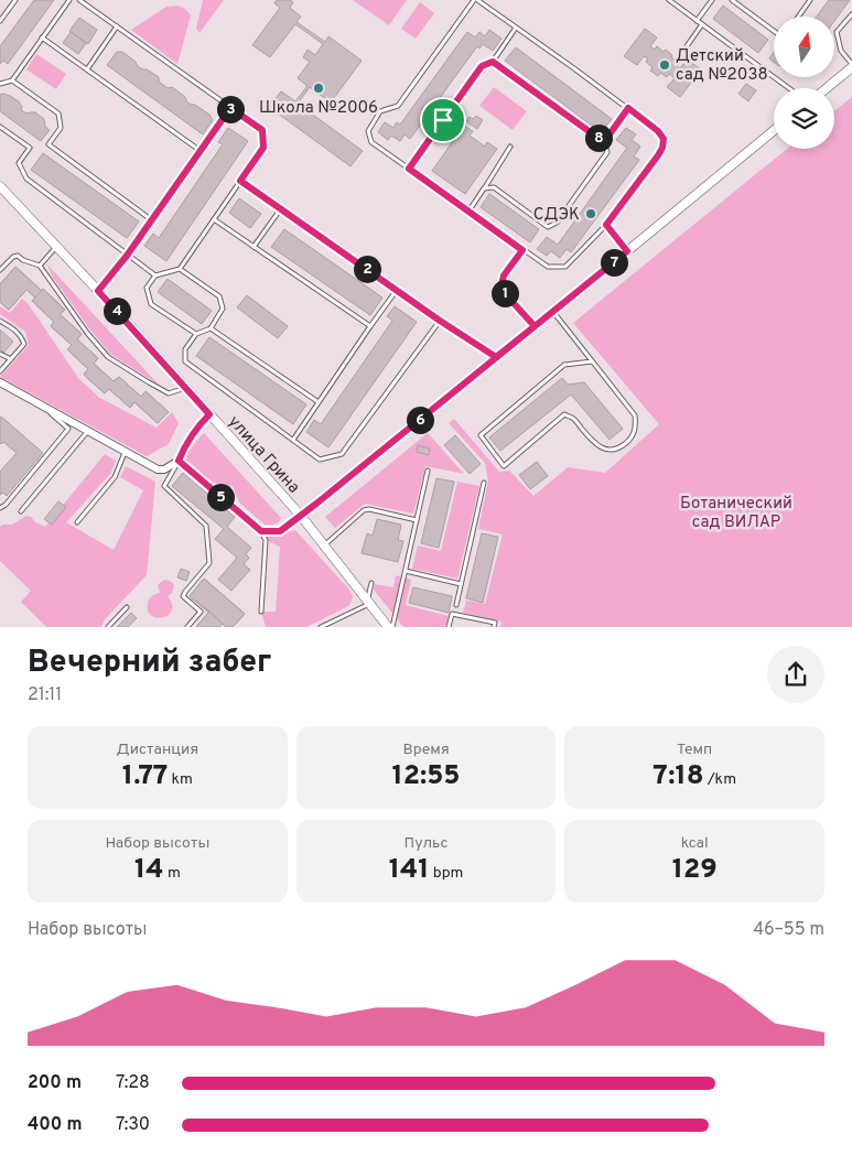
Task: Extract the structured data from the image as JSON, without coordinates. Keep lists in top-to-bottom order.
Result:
{
  "streets": {
    "street": ["улица Грина"]
  },
  "parks": ["Ботанический сад ВИЛАР"],
  "places": ["Детский сад №2038", "Школа №2006", "СДЭК"],
  "north": "top",
  "page": {
    "pins": [
      "3",
      "8",
      "7",
      "2",
      "1",
      "4",
      "6",
      "5"
    ],
    "heading": ["Вечерний забег", "21:11"],
    "stats": [
      ["Дистанция", "1.77 km"],
      ["Время", "12:55"],
      ["Темп", "7:18 /km"],
      ["Набор высоты", "14 m"],
      ["Пульс", "141 bpm"],
      ["kcal", "129"]
    ],
    "chart": ["Набор высоты", "46–55 m"],
    "list": [
      {
        "name": "200 m",
        "note": "7:28"
      },
      {
        "name": "400 m",
        "note": "7:30"
      }
    ]
  }
}
